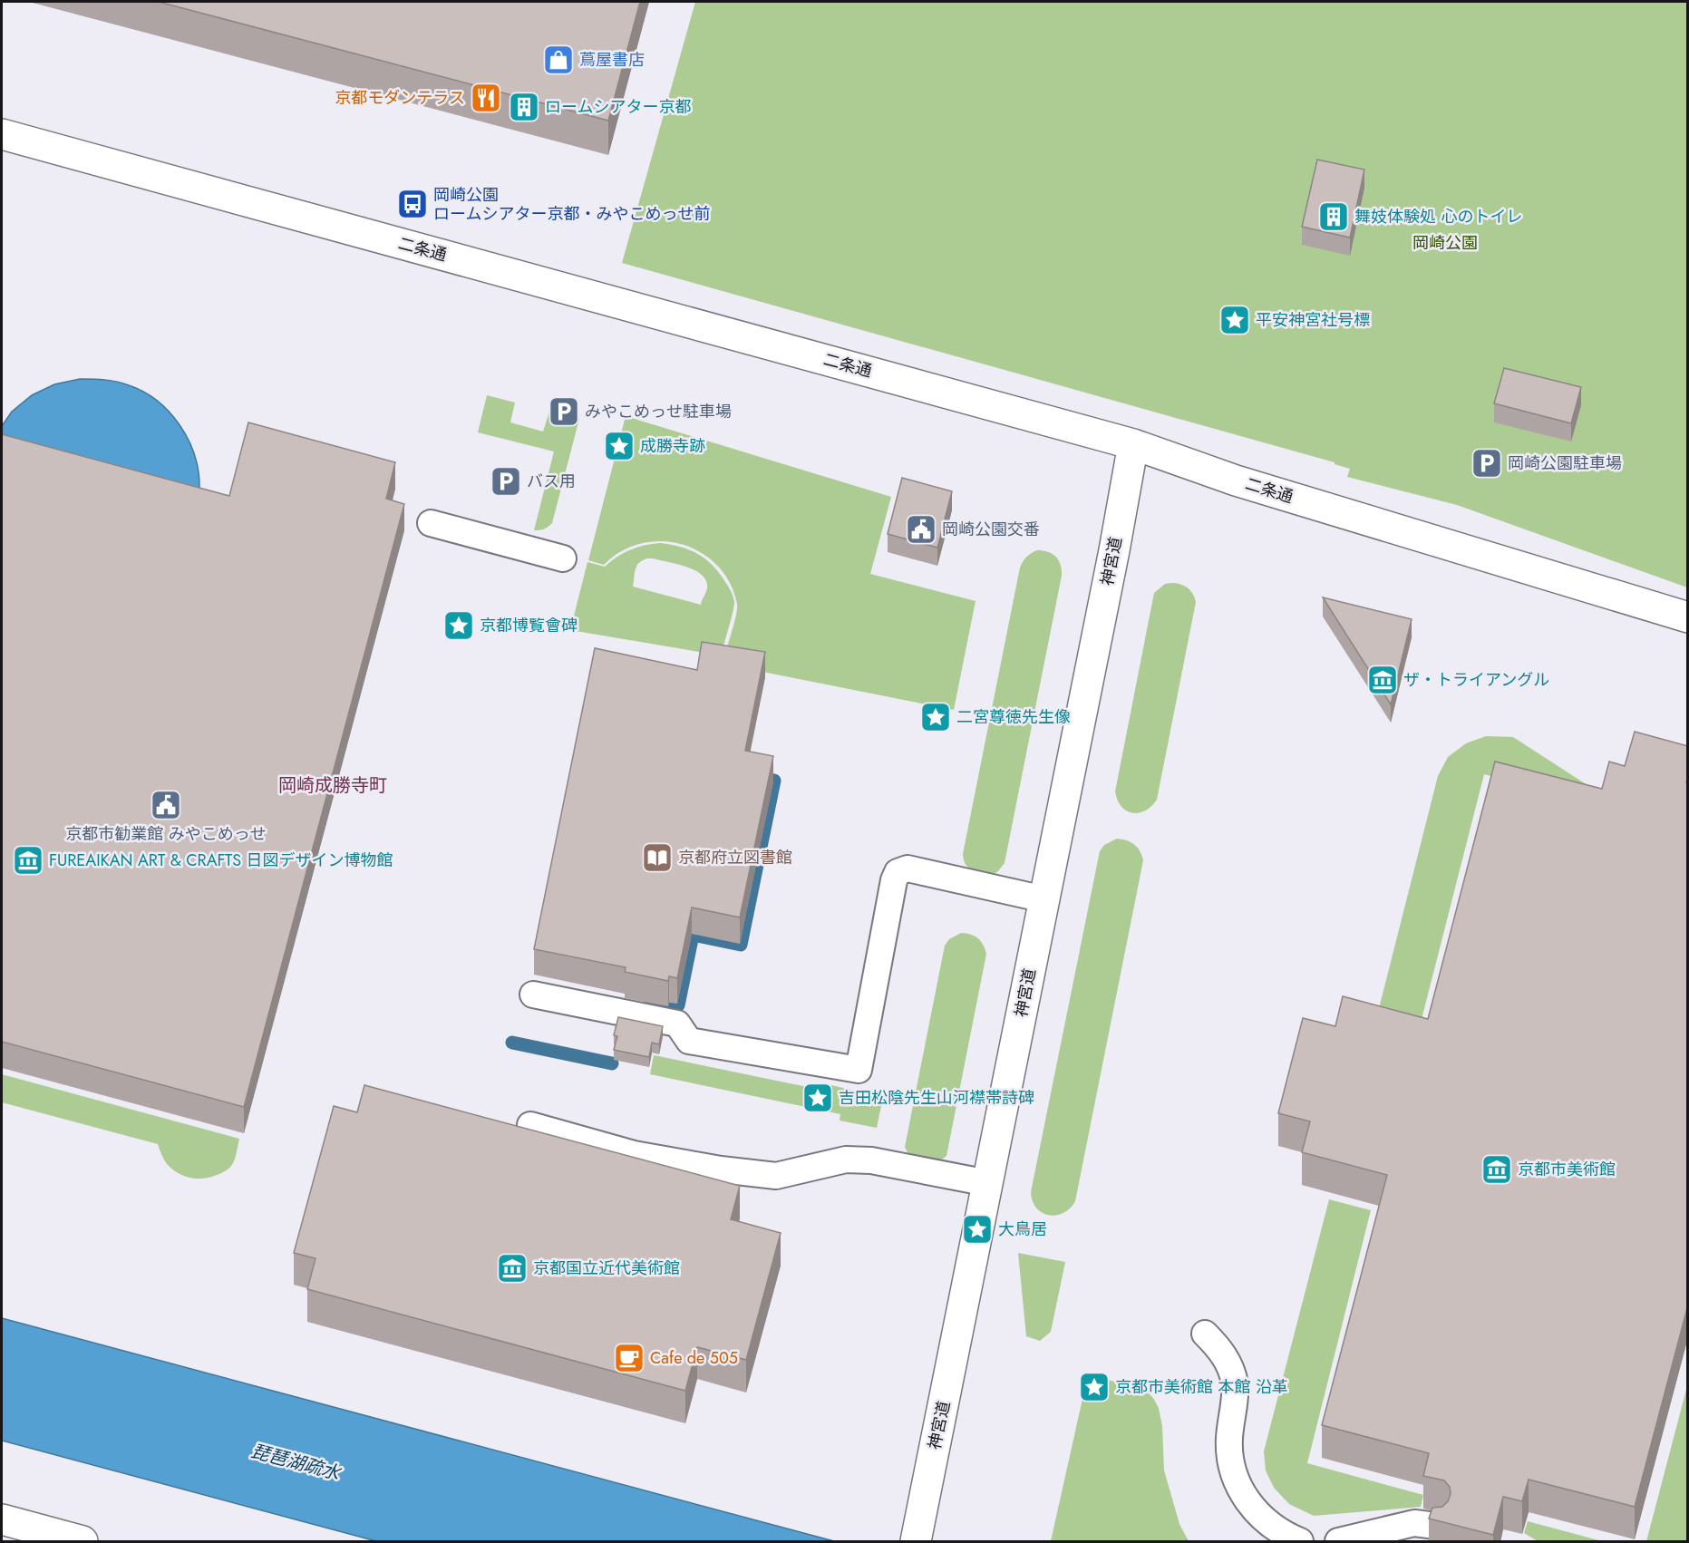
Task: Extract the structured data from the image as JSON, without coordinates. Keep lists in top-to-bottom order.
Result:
{
  "streets": {
    "street": ["二条通", "神宮道"]
  },
  "crossings": [
    ["二条通", "神宮道"]
  ],
  "districts": ["岡崎成勝寺町"],
  "water": ["琵琶湖疏水"],
  "parks": ["岡崎公園"],
  "places": {
    "shop": ["蔦屋書店"],
    "restaurant": ["京都モダンテラス"],
    "building": ["ロームシアター京都", "舞妓体験処 心のトイレ"],
    "bus stop": ["岡崎公園 ロームシアター京都・みやこめっせ前"],
    "place": [
      "平安神宮社号標",
      "成勝寺跡",
      "京都博覧會碑",
      "二宮尊徳先生像",
      "吉田松陰先生山河襟帯詩碑",
      "大鳥居",
      "京都市美術館 本館 沿革"
    ],
    "parking": ["みやこめっせ駐車場", "岡崎公園駐車場", "バス用"],
    "public building": ["岡崎公園交番", "京都市勧業館 みやこめっせ"],
    "museum": [
      "ザ・トライアングル",
      "FUREAIKAN ART & CRAFTS 日図デザイン博物館",
      "京都市美術館",
      "京都国立近代美術館"
    ],
    "library": ["京都府立図書館"],
    "cafe": ["Cafe de 505"]
  }
}
